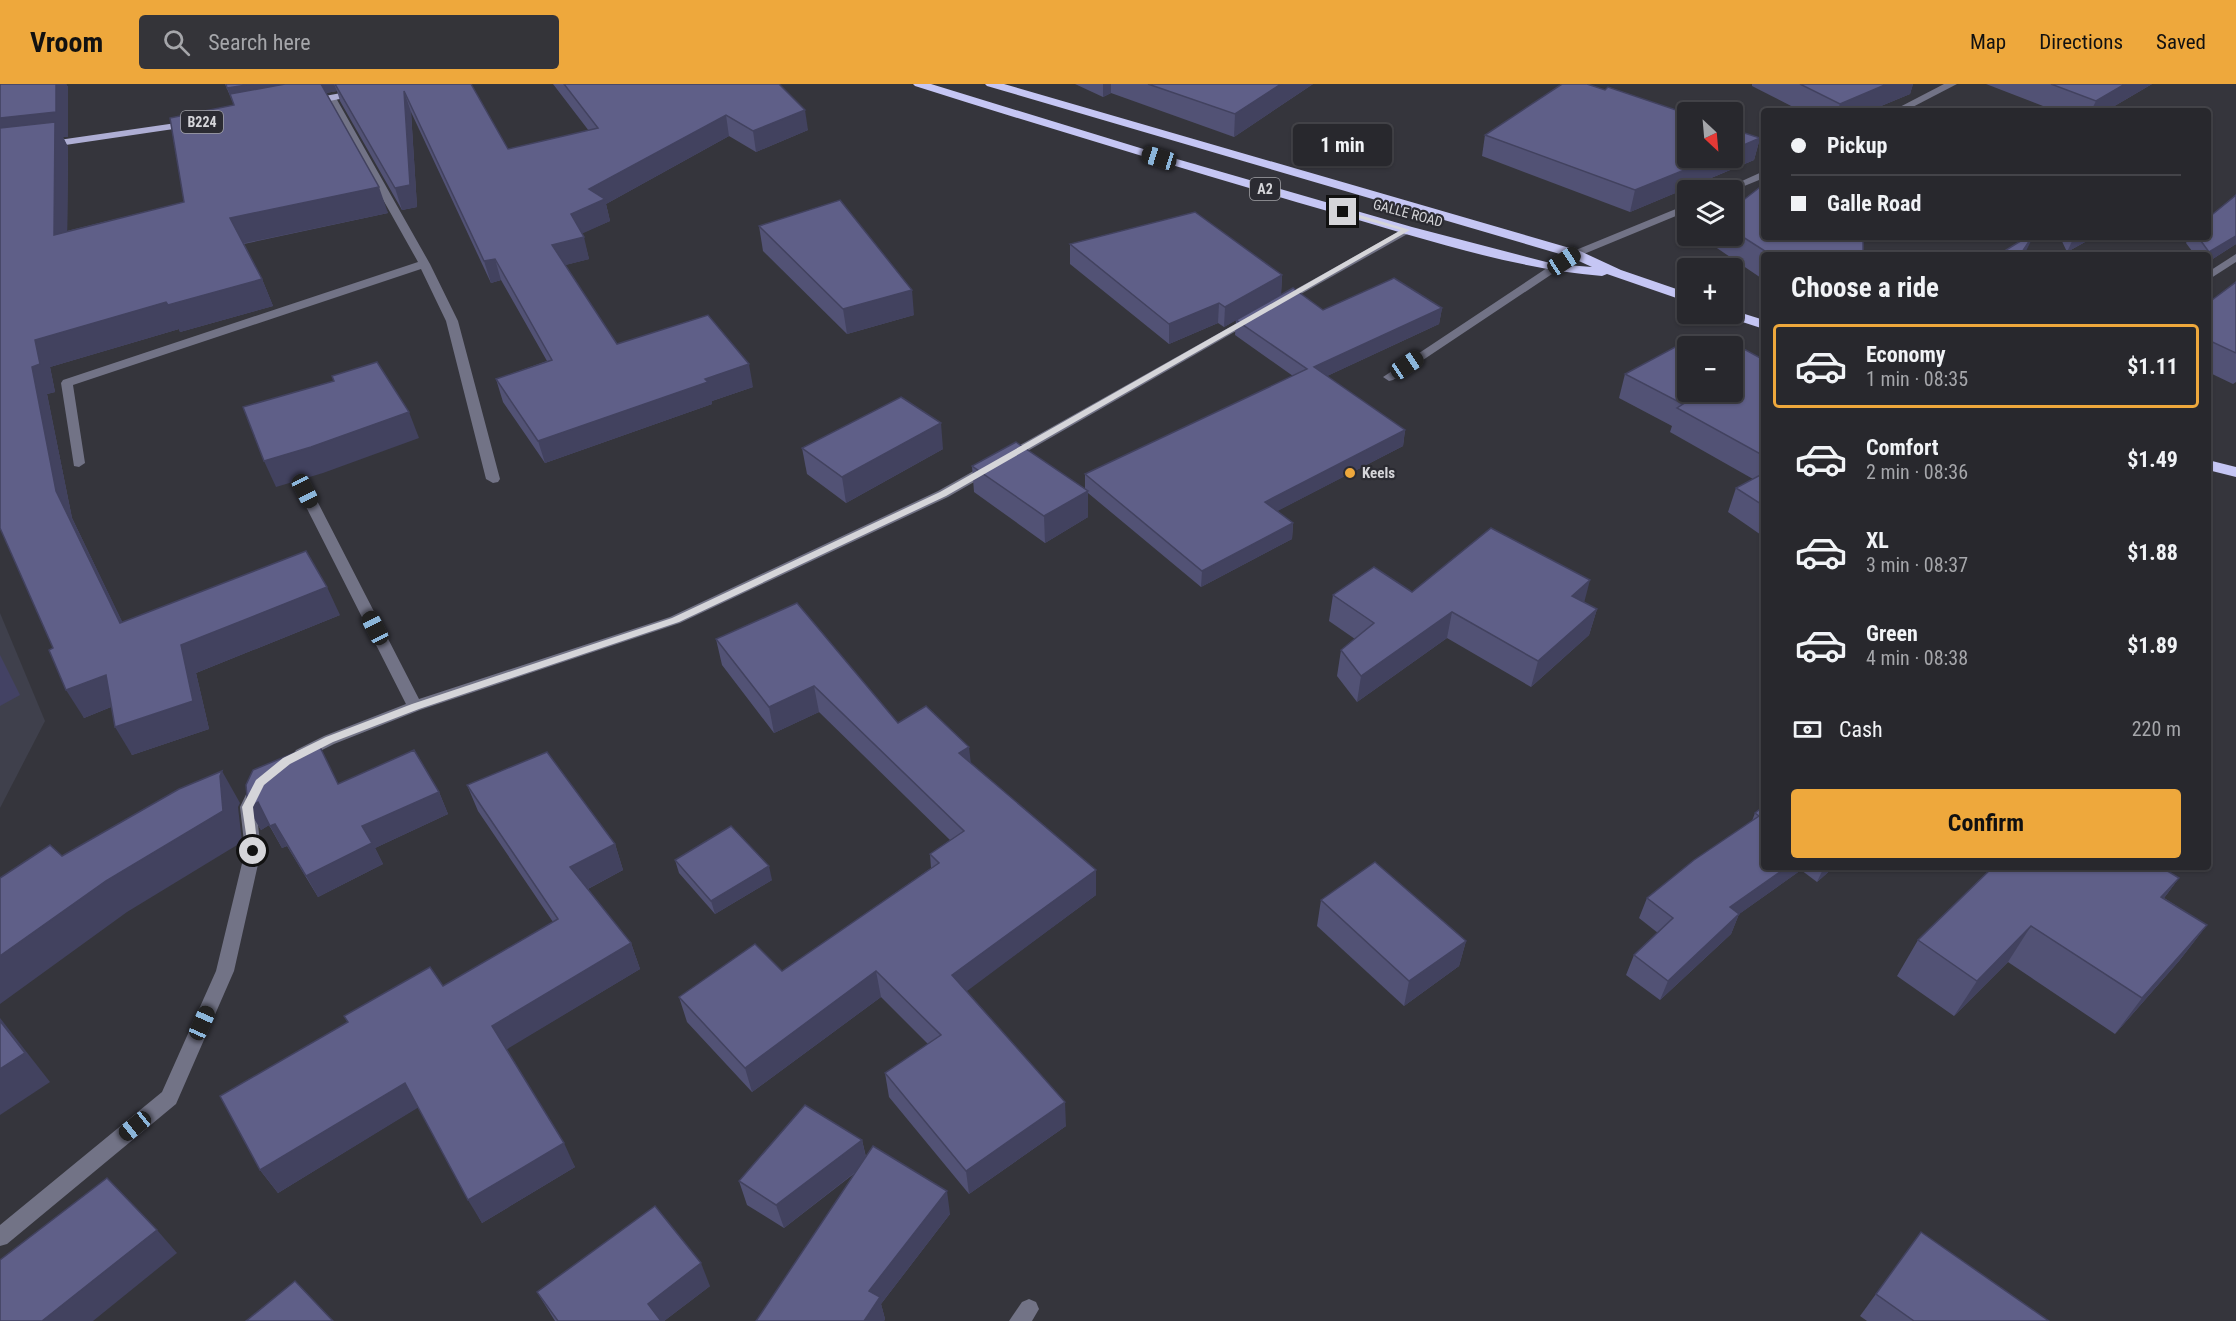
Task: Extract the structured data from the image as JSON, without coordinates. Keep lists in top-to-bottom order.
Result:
{
  "streets": {
    "highway": ["A2", "GALLE ROAD"],
    "main road": ["B224"]
  },
  "places": ["Keels"],
  "north": "bottom right",
  "page": {
    "header": "Vroom",
    "search": "Search here",
    "nav": ["Map", "Directions", "Saved"],
    "map_buttons": ["+", "−"],
    "banner": ["Pickup", "Galle Road"],
    "bubble": "1 min",
    "heading": "Choose a ride",
    "list": [
      {
        "name": "Economy",
        "note": "1 min · 08:35",
        "value": "$1.11"
      },
      {
        "name": "Comfort",
        "note": "2 min · 08:36",
        "value": "$1.49"
      },
      {
        "name": "XL",
        "note": "3 min · 08:37",
        "value": "$1.88"
      },
      {
        "name": "Green",
        "note": "4 min · 08:38",
        "value": "$1.89"
      }
    ],
    "pay": ["Cash", "220 m"],
    "buttons": "Confirm"
  }
}
